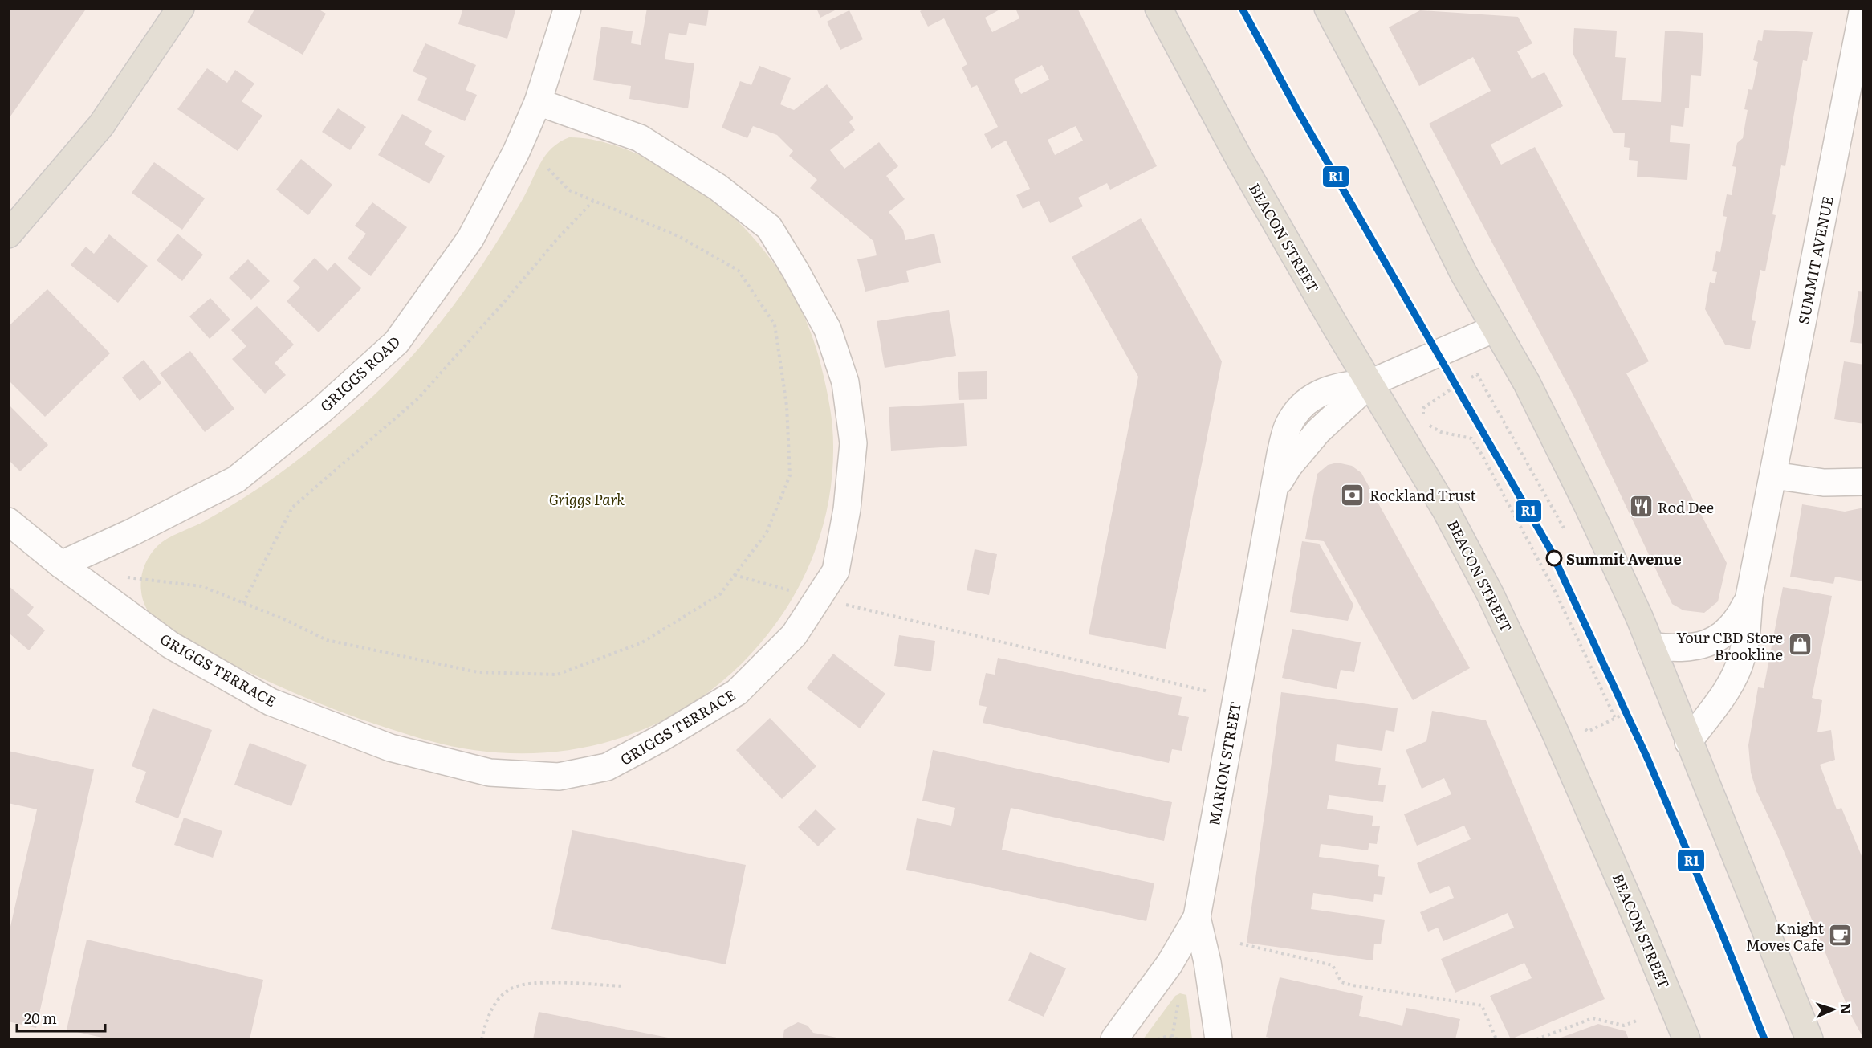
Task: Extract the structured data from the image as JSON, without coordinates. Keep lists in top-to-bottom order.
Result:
{
  "streets": {
    "main road": ["BEACON STREET"],
    "street": [
      "SUMMIT AVENUE",
      "GRIGGS ROAD",
      "GRIGGS TERRACE",
      "MARION STREET"
    ]
  },
  "crossings": [
    ["BEACON STREET", "MARION STREET"],
    ["GRIGGS ROAD", "GRIGGS TERRACE"]
  ],
  "parks": ["Griggs Park"],
  "places": {
    "bank": ["Rockland Trust"],
    "restaurant": ["Rod Dee"],
    "other": ["Summit Avenue"],
    "shop": ["Your CBD Store Brookline"],
    "cafe": ["Knight Moves Cafe"]
  },
  "lines": ["transit line R1"],
  "scale_bar": "20 m",
  "north": "right"
}
